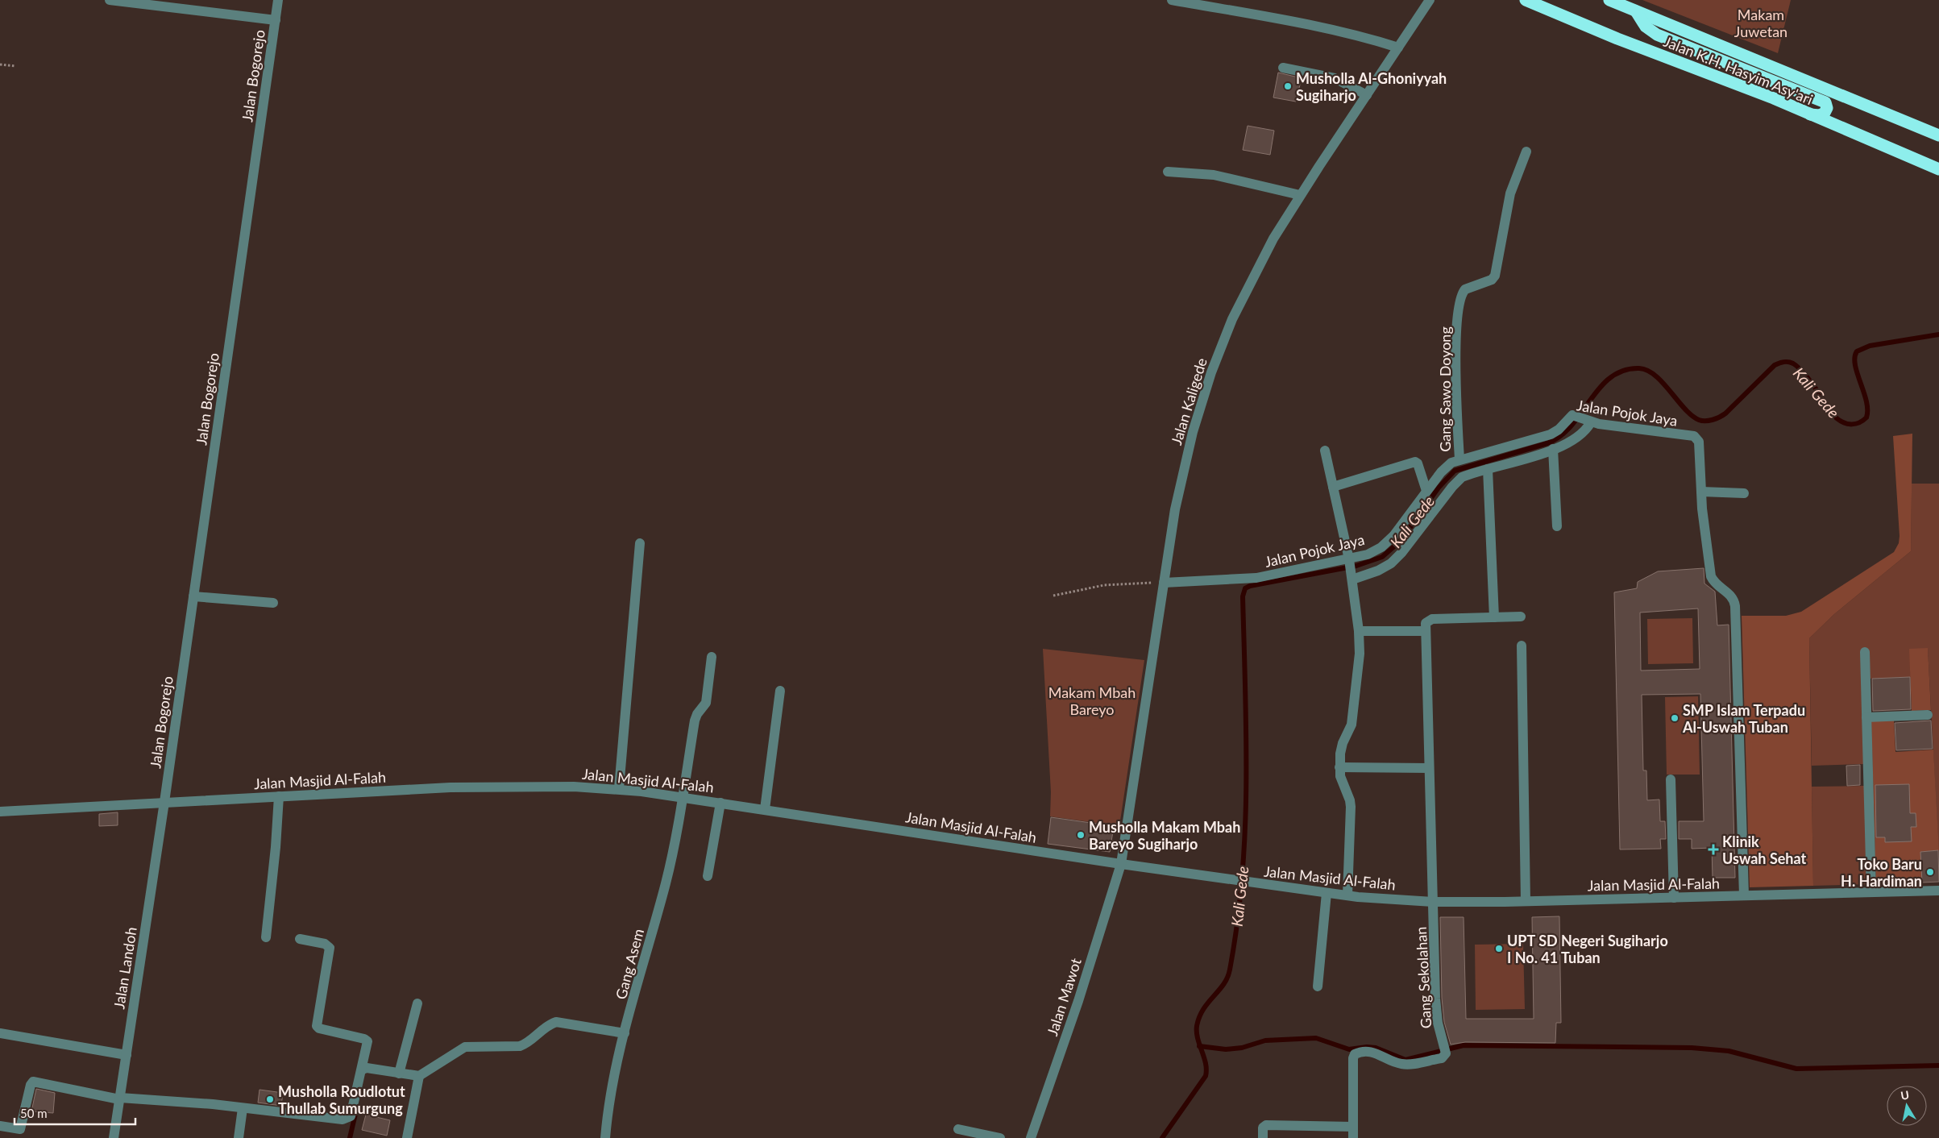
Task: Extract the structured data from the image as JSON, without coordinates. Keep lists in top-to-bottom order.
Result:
{
  "streets": {
    "highway": ["Jalan K.H. Hasyim Asy'ari"],
    "street": [
      "Jalan Bogorejo",
      "Gang Sawo Doyong",
      "Jalan Kaligede",
      "Jalan Pojok Jaya",
      "Jalan Masjid Al-Falah",
      "Gang Asem",
      "Jalan Landoh",
      "Gang Sekolahan",
      "Jalan Mawot"
    ]
  },
  "crossings": [
    ["Jalan Bogorejo", "Jalan Masjid Al-Falah"],
    ["Jalan Bogorejo", "Jalan Landoh"],
    ["Gang Sawo Doyong", "Jalan Pojok Jaya"],
    ["Jalan Kaligede", "Jalan Pojok Jaya"],
    ["Jalan Kaligede", "Jalan Masjid Al-Falah"],
    ["Jalan Kaligede", "Jalan Mawot"],
    ["Jalan Pojok Jaya", "Jalan Masjid Al-Falah"],
    ["Jalan Masjid Al-Falah", "Gang Asem"],
    ["Jalan Masjid Al-Falah", "Jalan Landoh"],
    ["Jalan Masjid Al-Falah", "Gang Sekolahan"],
    ["Jalan Masjid Al-Falah", "Jalan Mawot"]
  ],
  "water": ["Kali Gede"],
  "parks": ["Makam Juwetan", "Makam Mbah Bareyo"],
  "places": {
    "other": [
      "Musholla Al-Ghoniyyah Sugiharjo",
      "SMP Islam Terpadu Al-Uswah Tuban",
      "Musholla Makam Mbah Bareyo Sugiharjo",
      "Toko Baru H. Hardiman",
      "UPT SD Negeri Sugiharjo I No. 41 Tuban",
      "Musholla Roudlotut Thullab Sumurgung"
    ],
    "health": ["Klinik Uswah Sehat"]
  },
  "scale_bar": "50 m",
  "north": "top"
}
